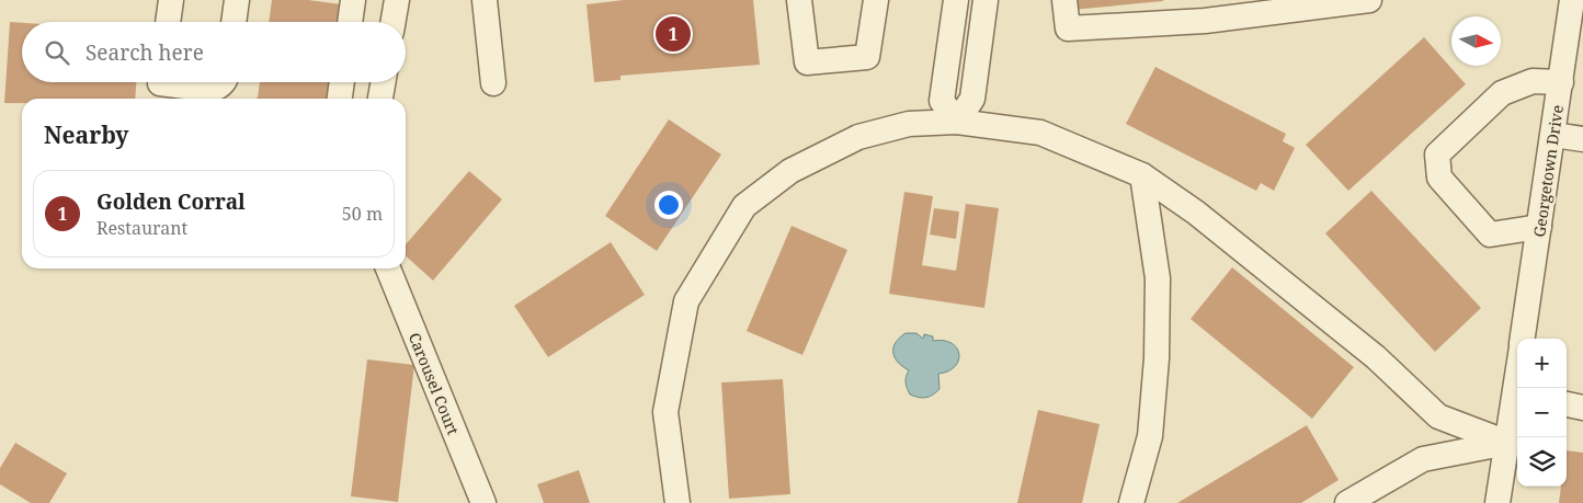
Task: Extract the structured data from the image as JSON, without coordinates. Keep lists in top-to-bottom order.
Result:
{
  "streets": {
    "street": ["Georgetown Drive", "Carousel Court"]
  },
  "north": "right",
  "page": {
    "pins": "1",
    "search": "Search here",
    "heading": "Nearby",
    "list": [
      {
        "mark": "1",
        "name": "Golden Corral",
        "note": "Restaurant",
        "value": "50 m"
      }
    ],
    "map_buttons": ["+", "−"]
  }
}
